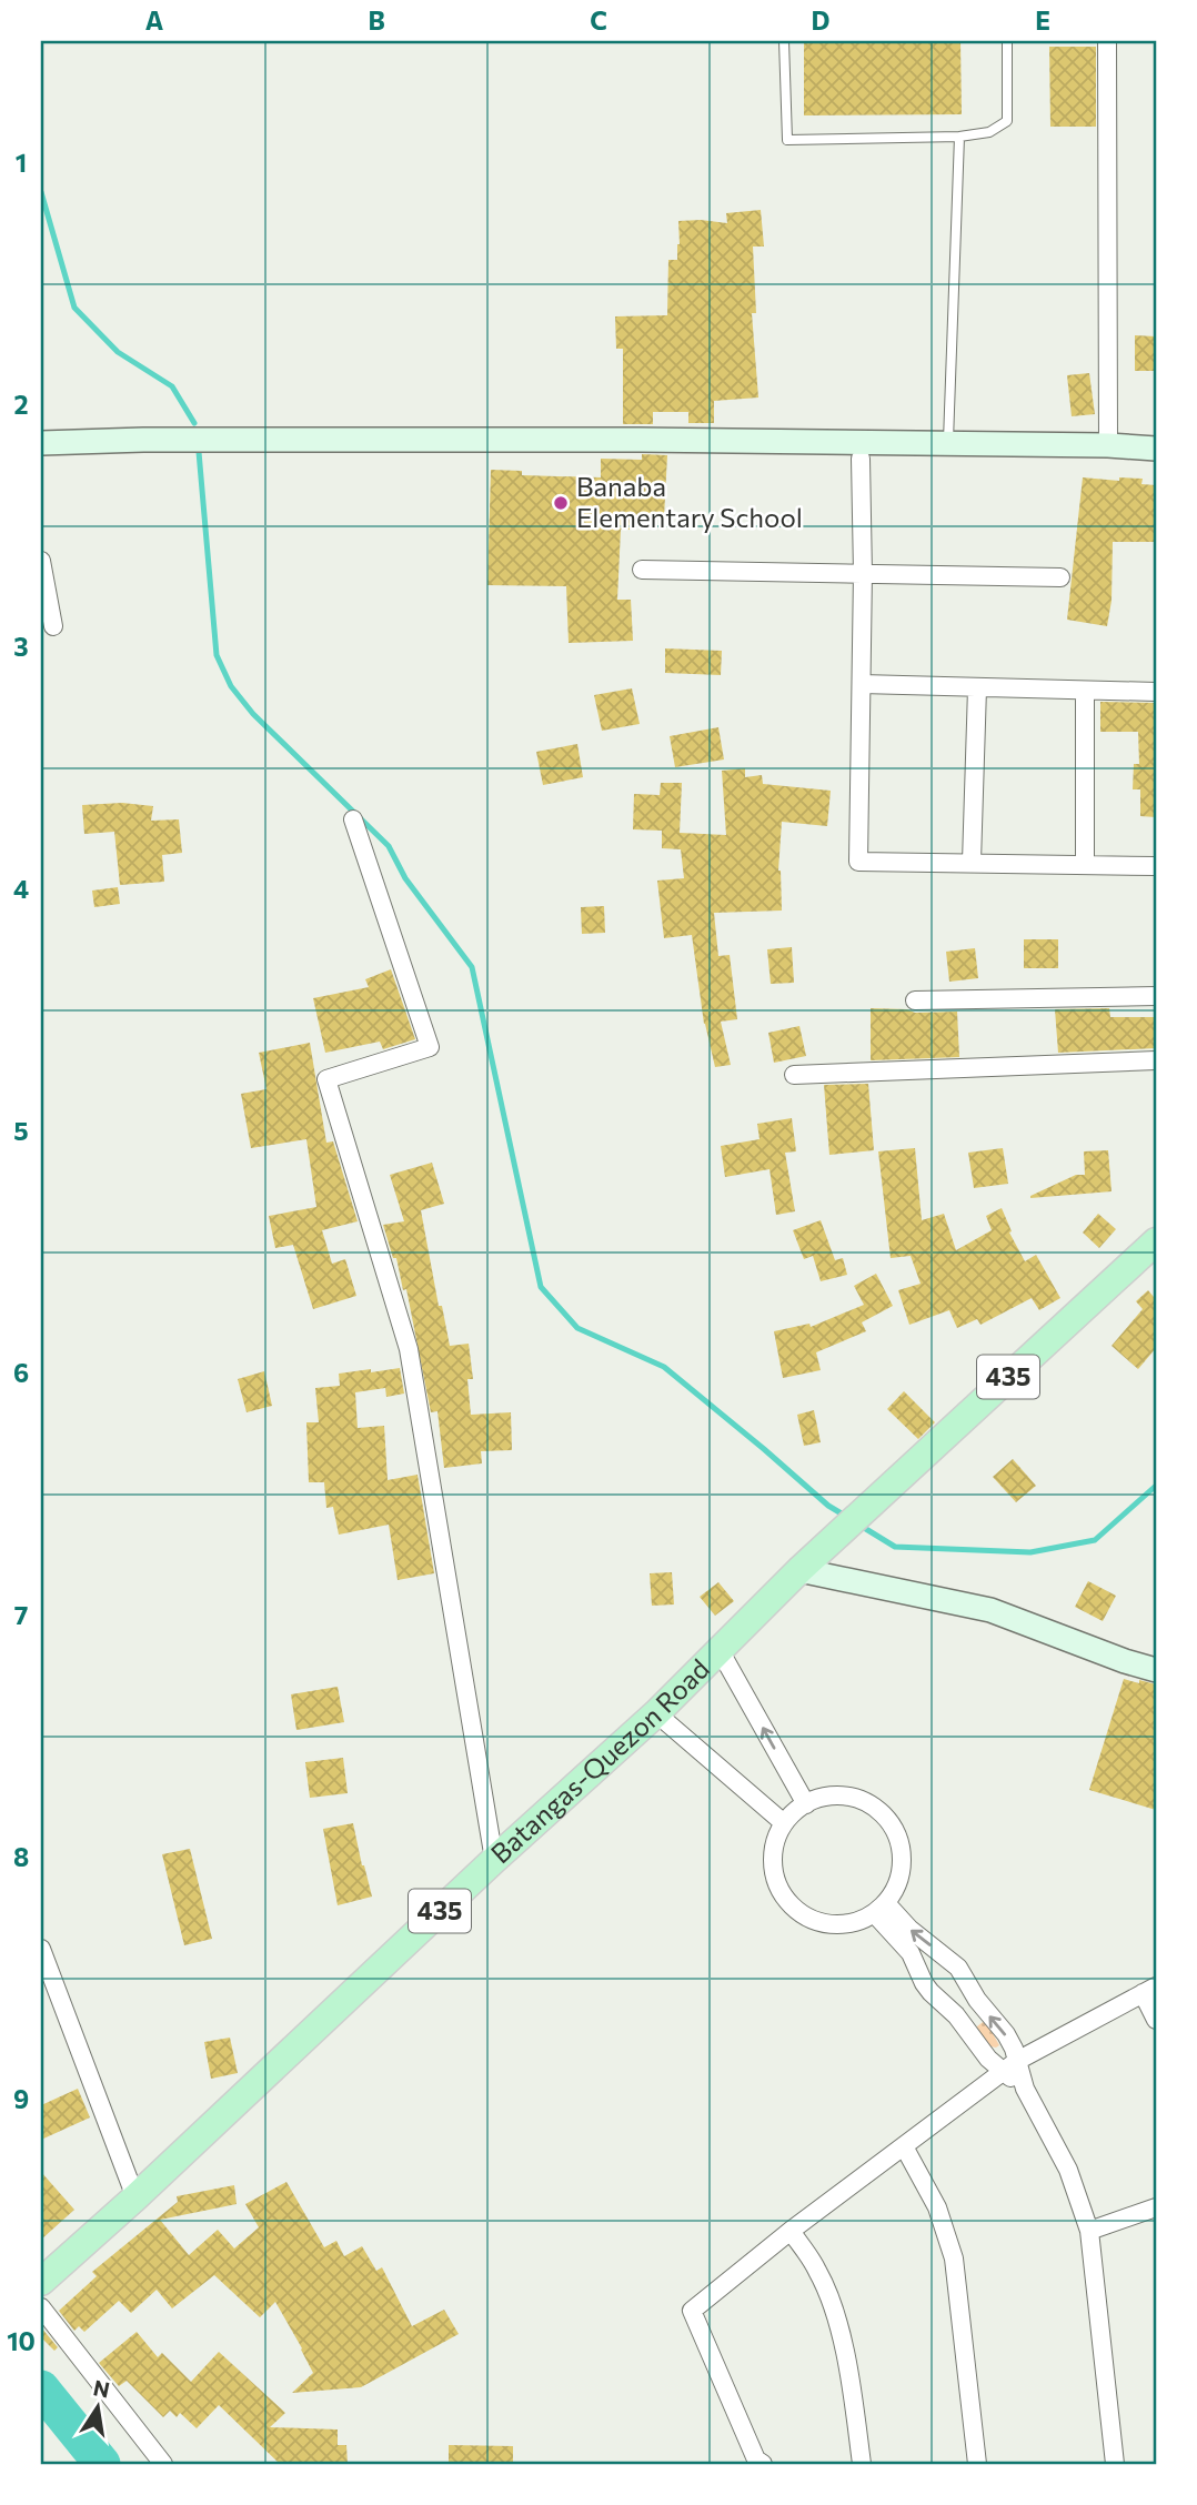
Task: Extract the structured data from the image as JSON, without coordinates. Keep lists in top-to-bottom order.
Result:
{
  "streets": {
    "main road": ["435", "Batangas-Quezon Road"]
  },
  "places": ["Banaba Elementary School"],
  "north": "top",
  "grid": {
    "columns": [
      "A",
      "B",
      "C",
      "D",
      "E"
    ],
    "rows": [
      "1",
      "2",
      "3",
      "4",
      "5",
      "6",
      "7",
      "8",
      "9",
      "10"
    ]
  }
}
